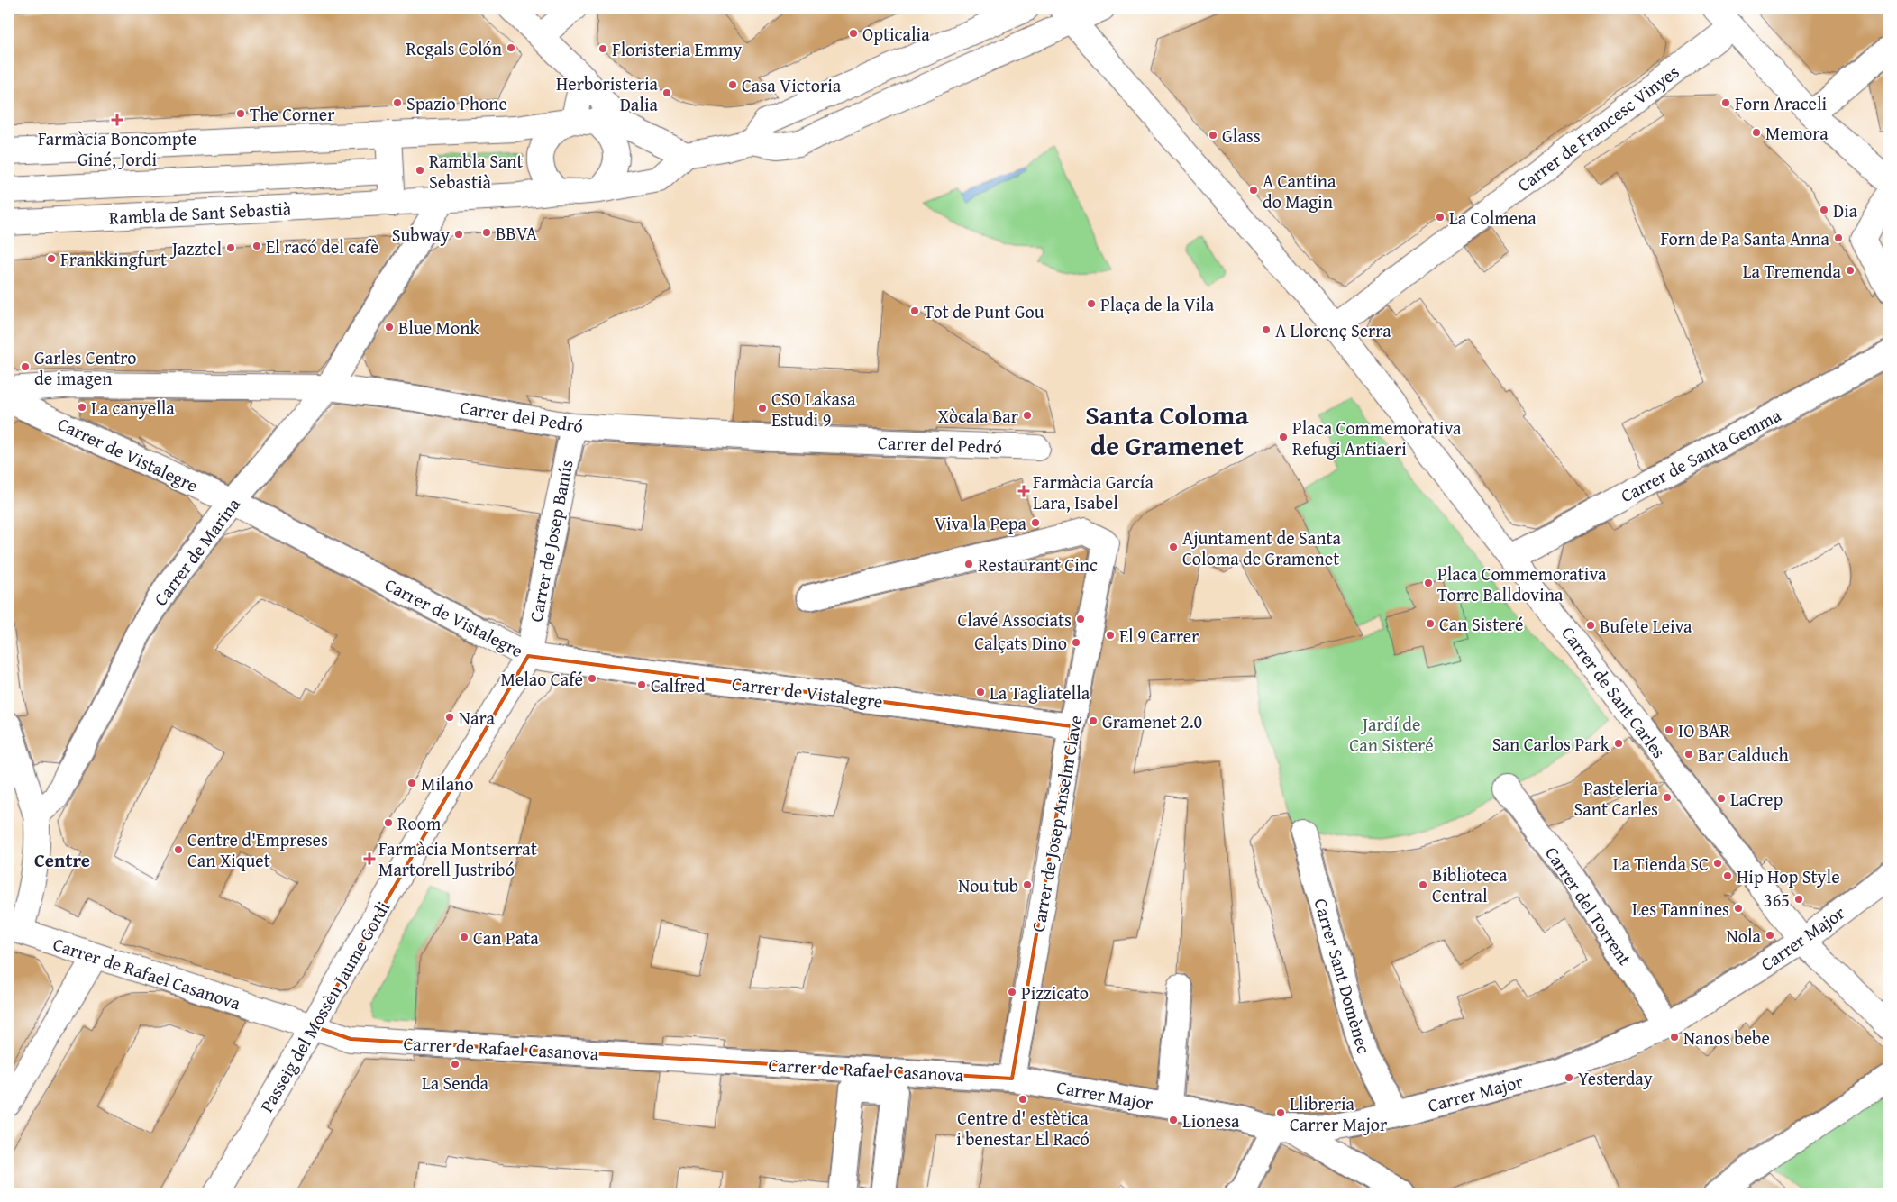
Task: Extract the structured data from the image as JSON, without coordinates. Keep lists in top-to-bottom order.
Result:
{
  "streets": {
    "street": [
      "Carrer de Francesc Vinyes",
      "Rambla de Sant Sebastià",
      "Carrer del Pedró",
      "Carrer de Vistalegre",
      "Carrer de Santa Gemma",
      "Carrer de Josep Banús",
      "Carrer de Marina",
      "Carrer de Sant Carles",
      "Carrer de Josep Anselm Clave",
      "Carrer del Torrent",
      "Carrer Major",
      "Carrer de Rafael Casanova",
      "Carrer Sant Domènec",
      "Passeig del Mossèn Jaume Gordi"
    ]
  },
  "crossings": [
    ["Carrer de Francesc Vinyes", "Carrer de Sant Carles"],
    ["Rambla de Sant Sebastià", "Carrer de Marina"],
    ["Carrer del Pedró", "Carrer de Josep Banús"],
    ["Carrer del Pedró", "Carrer de Marina"],
    ["Carrer de Vistalegre", "Carrer de Josep Banús"],
    ["Carrer de Vistalegre", "Carrer de Marina"],
    ["Carrer de Vistalegre", "Carrer de Josep Anselm Clave"],
    ["Carrer de Vistalegre", "Passeig del Mossèn Jaume Gordi"],
    ["Carrer de Santa Gemma", "Carrer de Sant Carles"],
    ["Carrer de Josep Banús", "Passeig del Mossèn Jaume Gordi"],
    ["Carrer de Sant Carles", "Carrer Major"],
    ["Carrer de Josep Anselm Clave", "Carrer Major"],
    ["Carrer de Josep Anselm Clave", "Carrer de Rafael Casanova"],
    ["Carrer del Torrent", "Carrer Major"],
    ["Carrer Major", "Carrer de Rafael Casanova"],
    ["Carrer Major", "Carrer Sant Domènec"],
    ["Carrer de Rafael Casanova", "Passeig del Mossèn Jaume Gordi"]
  ],
  "districts": ["Santa Coloma de Gramenet", "Centre"],
  "parks": ["Jardí de Can Sisteré"],
  "places": {
    "other": [
      "Opticalia",
      "Regals Colón",
      "Floristeria Emmy",
      "Casa Victoria",
      "Herboristeria Dalia",
      "Spazio Phone",
      "Forn Araceli",
      "The Corner",
      "Memora",
      "Glass",
      "Rambla Sant Sebastià",
      "A Cantina do Magin",
      "Dia",
      "La Colmena",
      "BBVA",
      "Subway",
      "Forn de Pa Santa Anna",
      "El racó del cafè",
      "Jazztel",
      "Frankkingfurt",
      "La Tremenda",
      "Plaça de la Vila",
      "Tot de Punt Gou",
      "Blue Monk",
      "A Llorenç Serra",
      "Garles Centro de imagen",
      "La canyella",
      "CSO Lakasa Estudi 9",
      "Xòcala Bar",
      "Placa Commemorativa Refugi Antiaeri",
      "Viva la Pepa",
      "Ajuntament de Santa Coloma de Gramenet",
      "Restaurant Cinc",
      "Placa Commemorativa Torre Balldovina",
      "Clavé Associats",
      "Can Sisteré",
      "Bufete Leiva",
      "El 9 Carrer",
      "Calçats Dino",
      "Melao Café",
      "Calfred",
      "La Tagliatella",
      "Nara",
      "Gramenet 2.0",
      "IO BAR",
      "San Carlos Park",
      "Bar Calduch",
      "Milano",
      "Pasteleria Sant Carles",
      "LaCrep",
      "Room",
      "Centre d'Empreses Can Xiquet",
      "La Tienda SC",
      "Hip Hop Style",
      "Nou tub",
      "Biblioteca Central",
      "365",
      "Les Tannines",
      "Nola",
      "Can Pata",
      "Pizzicato",
      "Nanos bebe",
      "La Senda",
      "Yesterday",
      "Centre d' estètica i benestar El Racó",
      "Llibreria Carrer Major",
      "Lionesa"
    ],
    "health": ["Farmàcia Boncompte Giné, Jordi", "Farmàcia García Lara, Isabel", "Farmàcia Montserrat Martorell Justribó"]
  }
}
